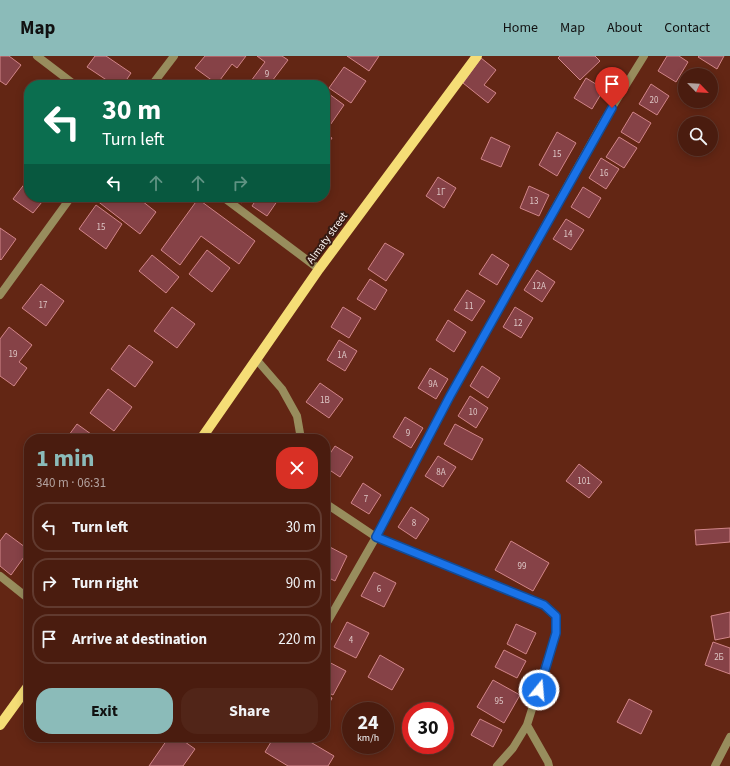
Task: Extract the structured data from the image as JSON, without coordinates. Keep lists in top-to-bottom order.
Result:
{
  "streets": {
    "main road": ["Almaty street"]
  },
  "house_numbers": [
    "9",
    "20",
    "15",
    "16",
    "1Г",
    "13",
    "15",
    "14",
    "12А",
    "17",
    "11",
    "12",
    "19",
    "1А",
    "9А",
    "1В",
    "10",
    "9",
    "8А",
    "101",
    "7",
    "8",
    "99",
    "6",
    "4",
    "2Б",
    "95"
  ],
  "north": "bottom right",
  "page": {
    "header": "Map",
    "nav": [
      "Home",
      "Map",
      "About",
      "Contact"
    ],
    "turn": ["30 m", "Turn left"],
    "heading": ["1 min", "340 m · 06:31"],
    "list": [
      {
        "name": "Turn left",
        "value": "30 m"
      },
      {
        "name": "Turn right",
        "value": "90 m"
      },
      {
        "name": "Arrive at destination",
        "value": "220 m"
      }
    ],
    "buttons": ["Exit", "Share"],
    "speed": "24 km/h",
    "limit": "30"
  }
}
